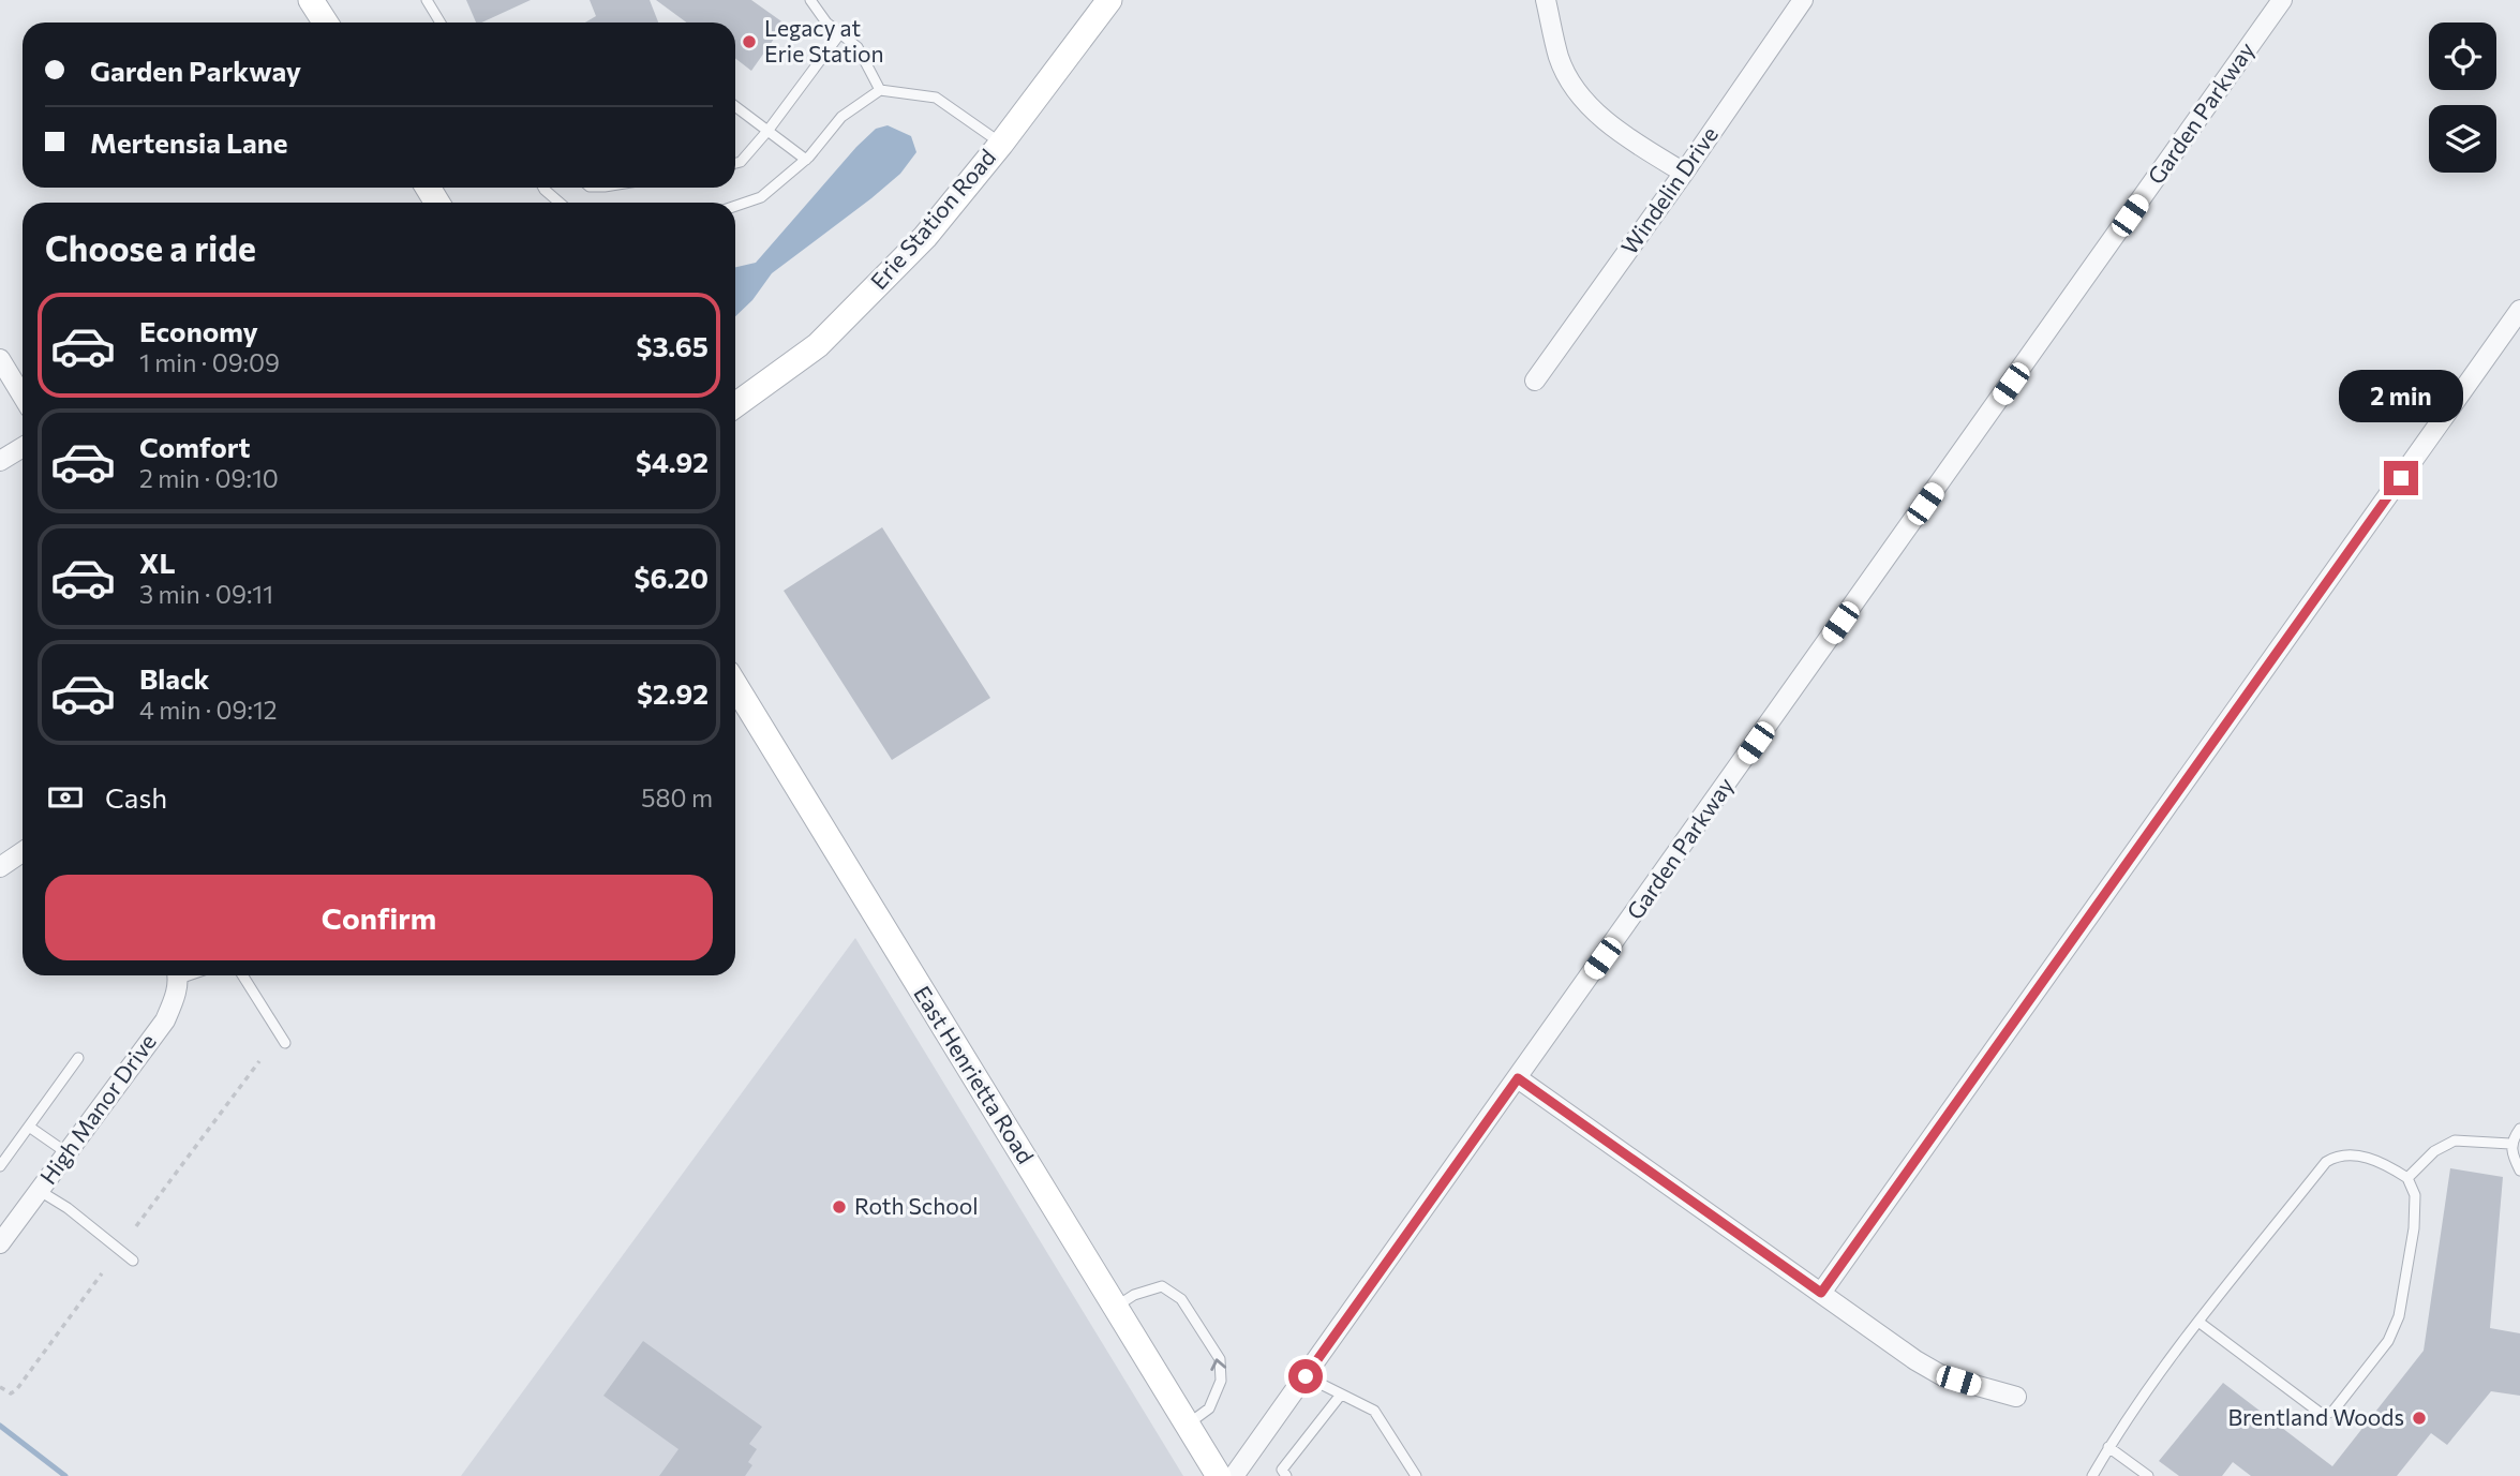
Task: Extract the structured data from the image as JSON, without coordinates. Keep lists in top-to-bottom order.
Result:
{
  "streets": {
    "main road": ["Erie Station Road", "East Henrietta Road"],
    "street": ["Garden Parkway", "Windelin Drive", "High Manor Drive"]
  },
  "places": ["Legacy at Erie Station", "Roth School", "Brentland Woods"],
  "page": {
    "banner": ["Garden Parkway", "Mertensia Lane"],
    "heading": "Choose a ride",
    "list": [
      {
        "name": "Economy",
        "note": "1 min · 09:09",
        "value": "$3.65"
      },
      {
        "name": "Comfort",
        "note": "2 min · 09:10",
        "value": "$4.92"
      },
      {
        "name": "XL",
        "note": "3 min · 09:11",
        "value": "$6.20"
      },
      {
        "name": "Black",
        "note": "4 min · 09:12",
        "value": "$2.92"
      }
    ],
    "bubble": "2 min",
    "pay": ["Cash", "580 m"],
    "buttons": "Confirm"
  }
}
